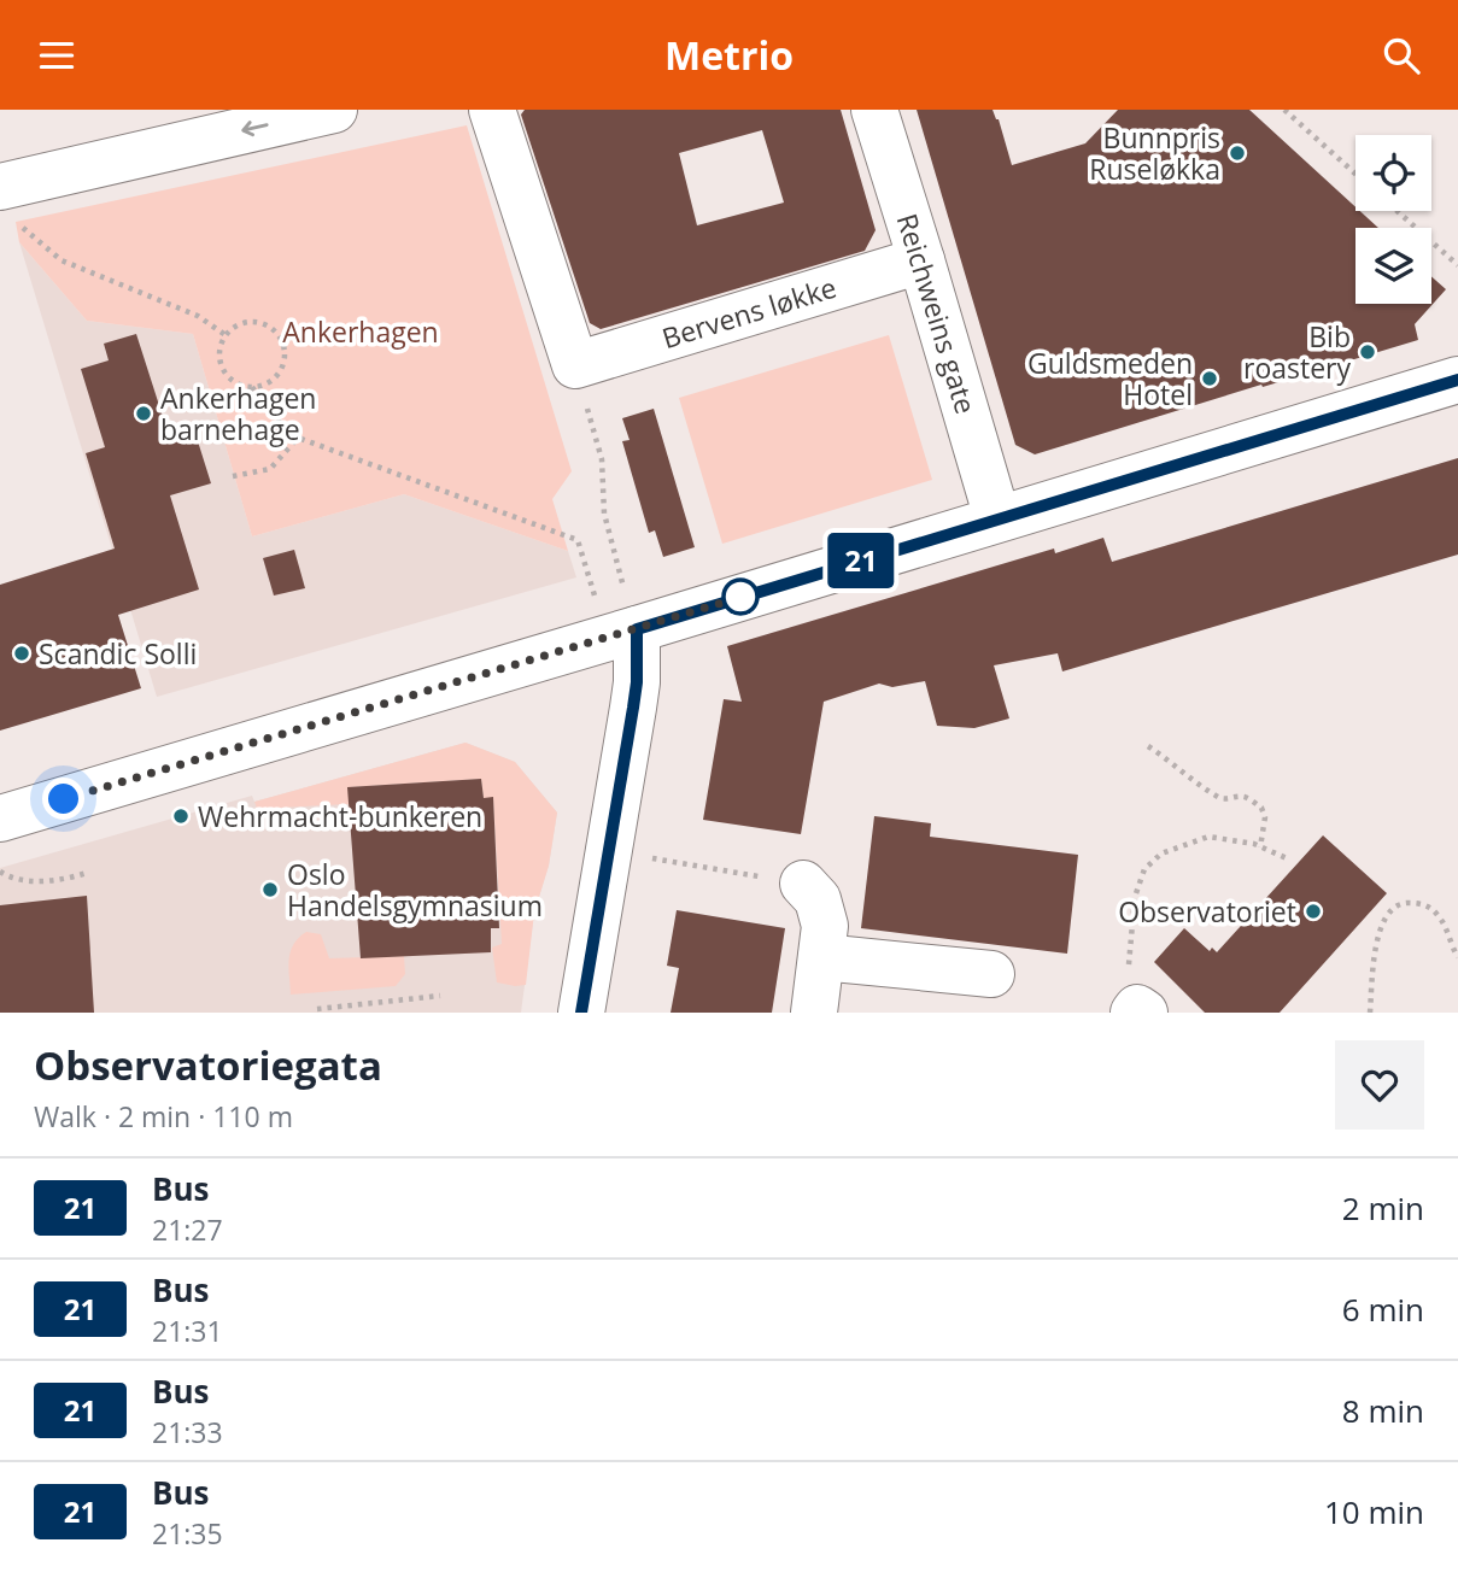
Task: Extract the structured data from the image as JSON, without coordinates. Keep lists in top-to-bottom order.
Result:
{
  "streets": {
    "street": ["Bervens løkke", "Reichweins gate"]
  },
  "crossings": [
    ["Bervens løkke", "Reichweins gate"]
  ],
  "parks": ["Ankerhagen"],
  "places": [
    "Bunnpris Ruseløkka",
    "Bib roastery",
    "Guldsmeden Hotel",
    "Ankerhagen barnehage",
    "Scandic Solli",
    "Wehrmacht-bunkeren",
    "Oslo Handelsgymnasium",
    "Observatoriet"
  ],
  "lines": ["bus line 21"],
  "page": {
    "header": "Metrio",
    "on_map": "21",
    "heading": ["Observatoriegata", "Walk · 2 min · 110 m"],
    "list": [
      {
        "mark": "21",
        "name": "Bus",
        "note": "21:27",
        "value": "2 min"
      },
      {
        "mark": "21",
        "name": "Bus",
        "note": "21:31",
        "value": "6 min"
      },
      {
        "mark": "21",
        "name": "Bus",
        "note": "21:33",
        "value": "8 min"
      },
      {
        "mark": "21",
        "name": "Bus",
        "note": "21:35",
        "value": "10 min"
      }
    ]
  }
}
